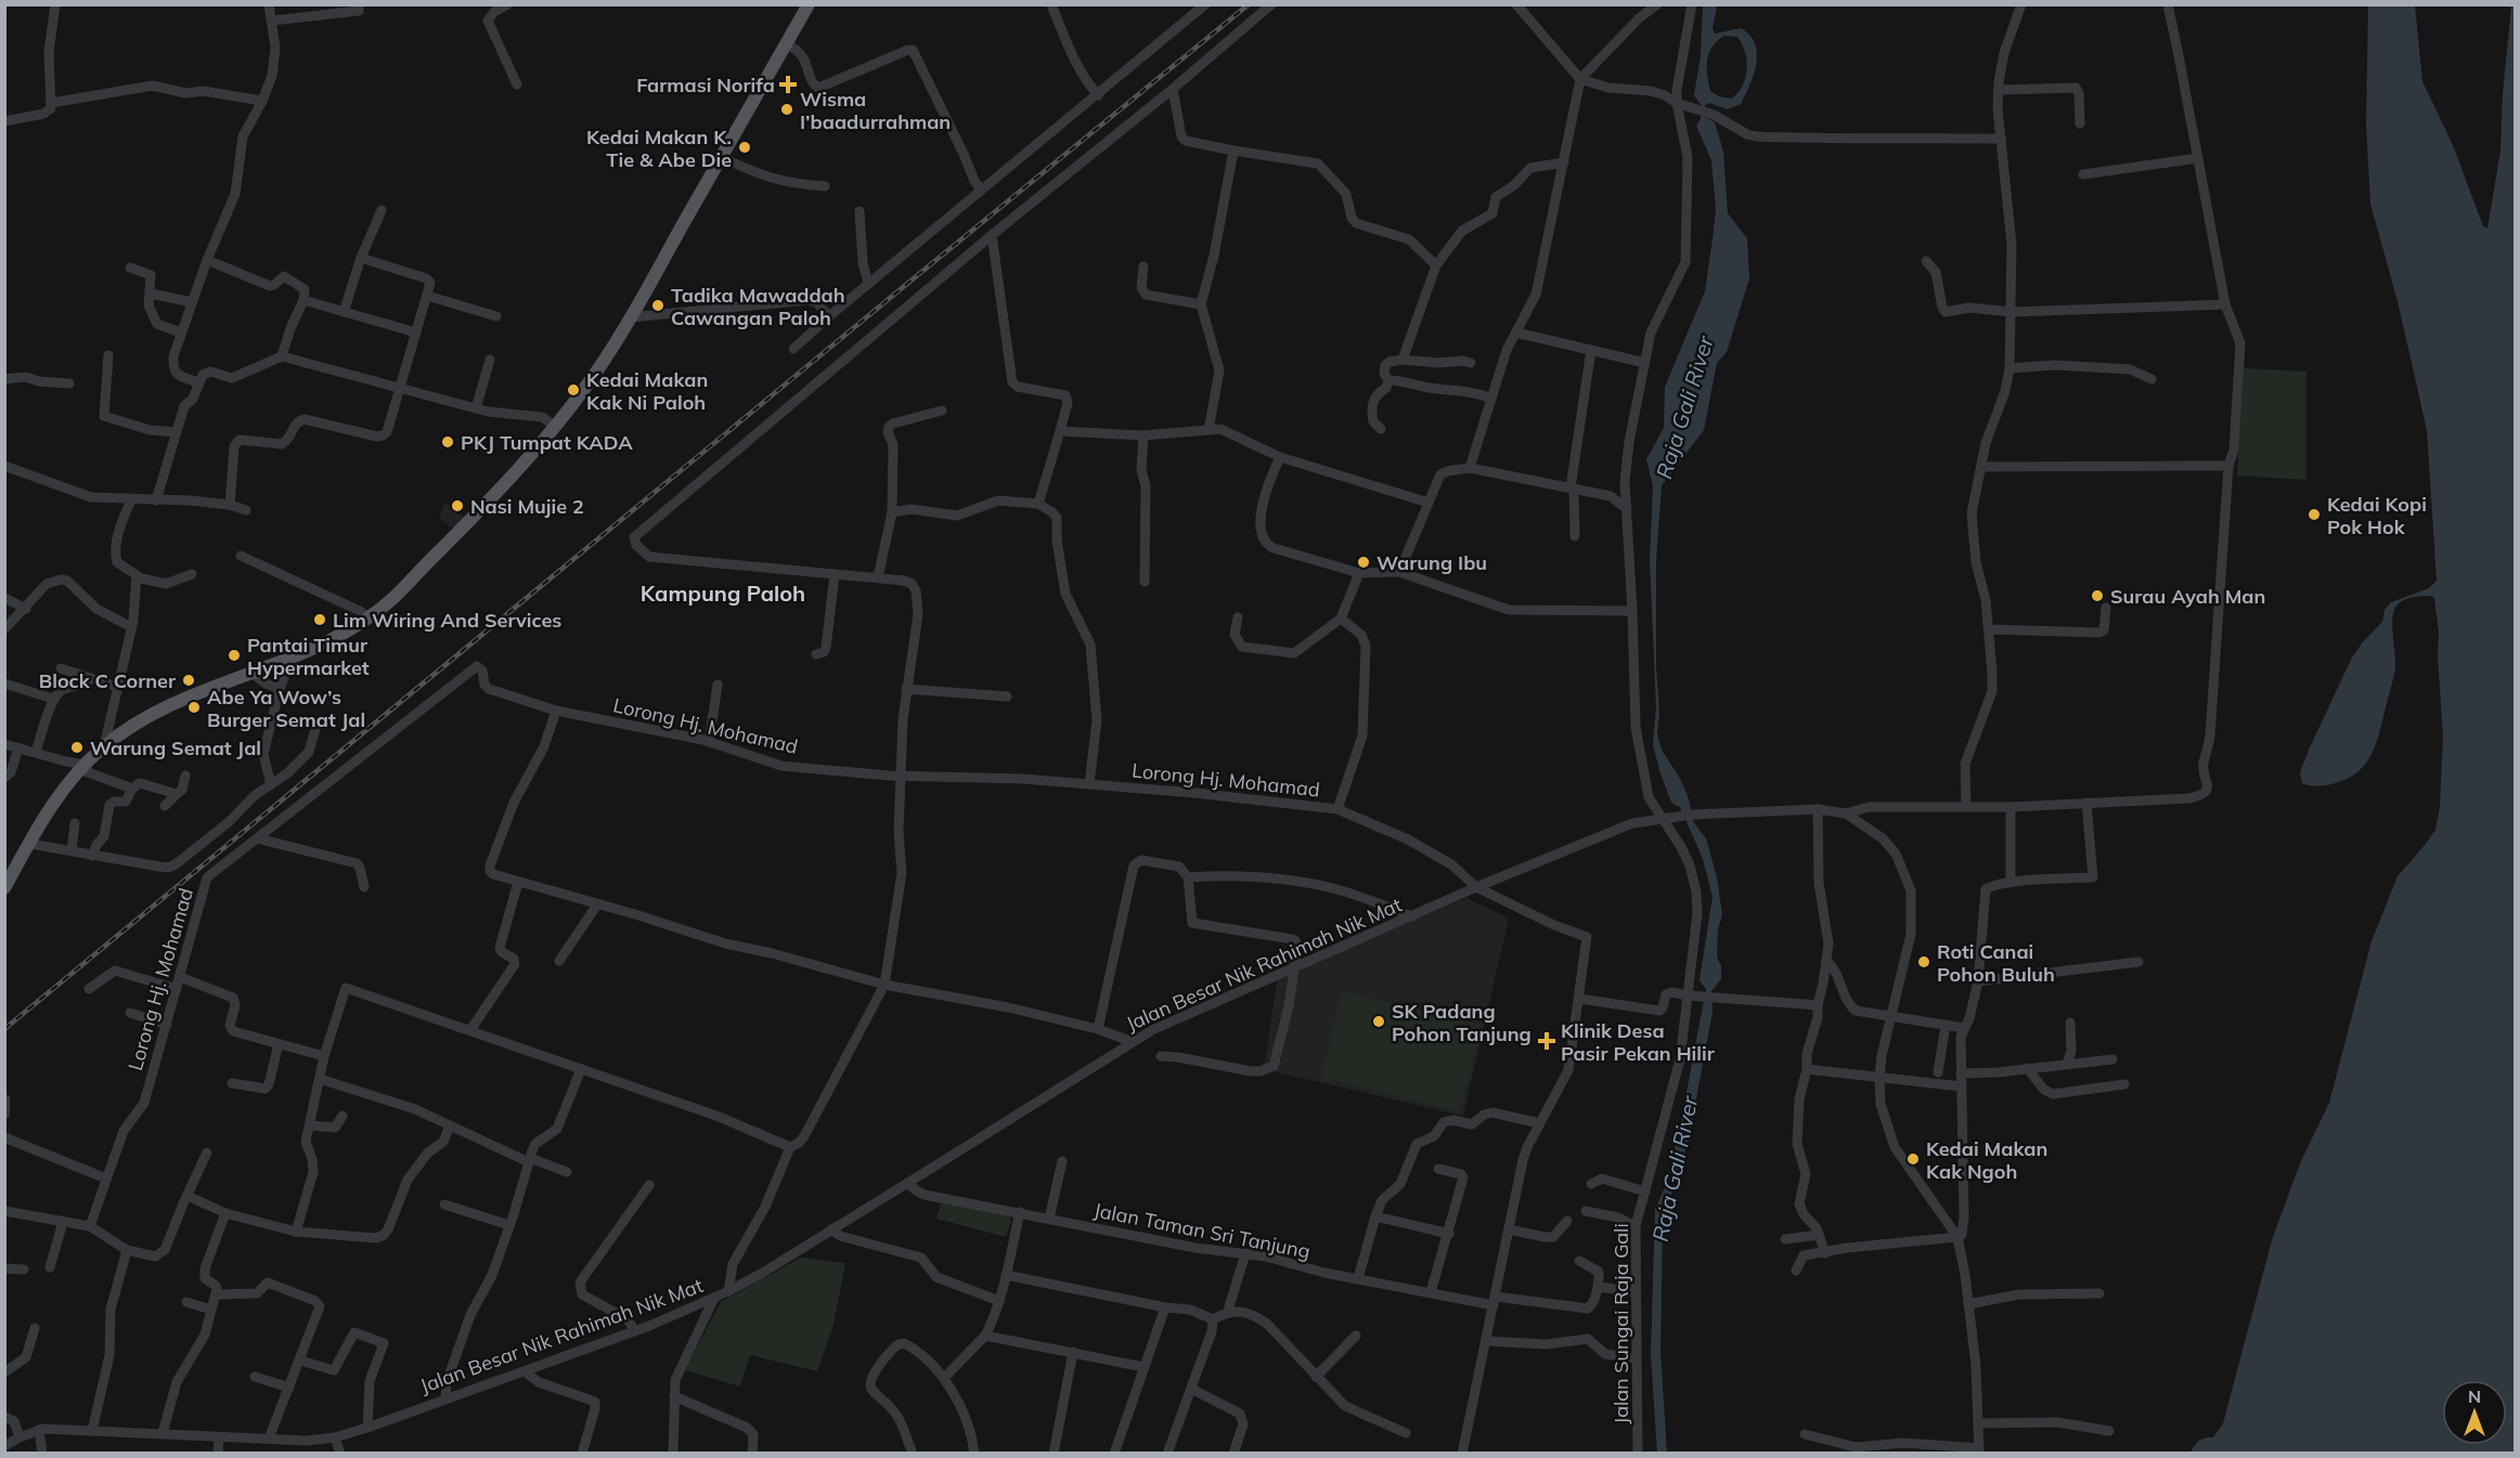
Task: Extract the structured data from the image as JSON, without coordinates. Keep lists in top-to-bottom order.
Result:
{
  "streets": {
    "street": [
      "Lorong Hj. Mohamad",
      "Jalan Besar Nik Rahimah Nik Mat",
      "Jalan Taman Sri Tanjung",
      "Jalan Sungai Raja Gali"
    ]
  },
  "crossings": [
    ["Lorong Hj. Mohamad", "Jalan Besar Nik Rahimah Nik Mat"],
    ["Lorong Hj. Mohamad", "Jalan Taman Sri Tanjung"],
    ["Jalan Besar Nik Rahimah Nik Mat", "Jalan Taman Sri Tanjung"],
    ["Jalan Besar Nik Rahimah Nik Mat", "Jalan Sungai Raja Gali"]
  ],
  "districts": ["Kampung Paloh"],
  "water": ["Raja Gali River"],
  "places": {
    "health": ["Farmasi Norifa", "Klinik Desa Pasir Pekan Hilir"],
    "other": [
      "Wisma I’baadurrahman",
      "Kedai Makan K. Tie & Abe Die",
      "Tadika Mawaddah Cawangan Paloh",
      "Kedai Makan Kak Ni Paloh",
      "PKJ Tumpat KADA",
      "Nasi Mujie 2",
      "Kedai Kopi Pok Hok",
      "Warung Ibu",
      "Surau Ayah Man",
      "Lim Wiring And Services",
      "Pantai Timur Hypermarket",
      "Block C Corner",
      "Abe Ya Wow’s Burger Semat Jal",
      "Warung Semat Jal",
      "Roti Canai Pohon Buluh",
      "SK Padang Pohon Tanjung",
      "Kedai Makan Kak Ngoh"
    ]
  },
  "north": "top"
}
